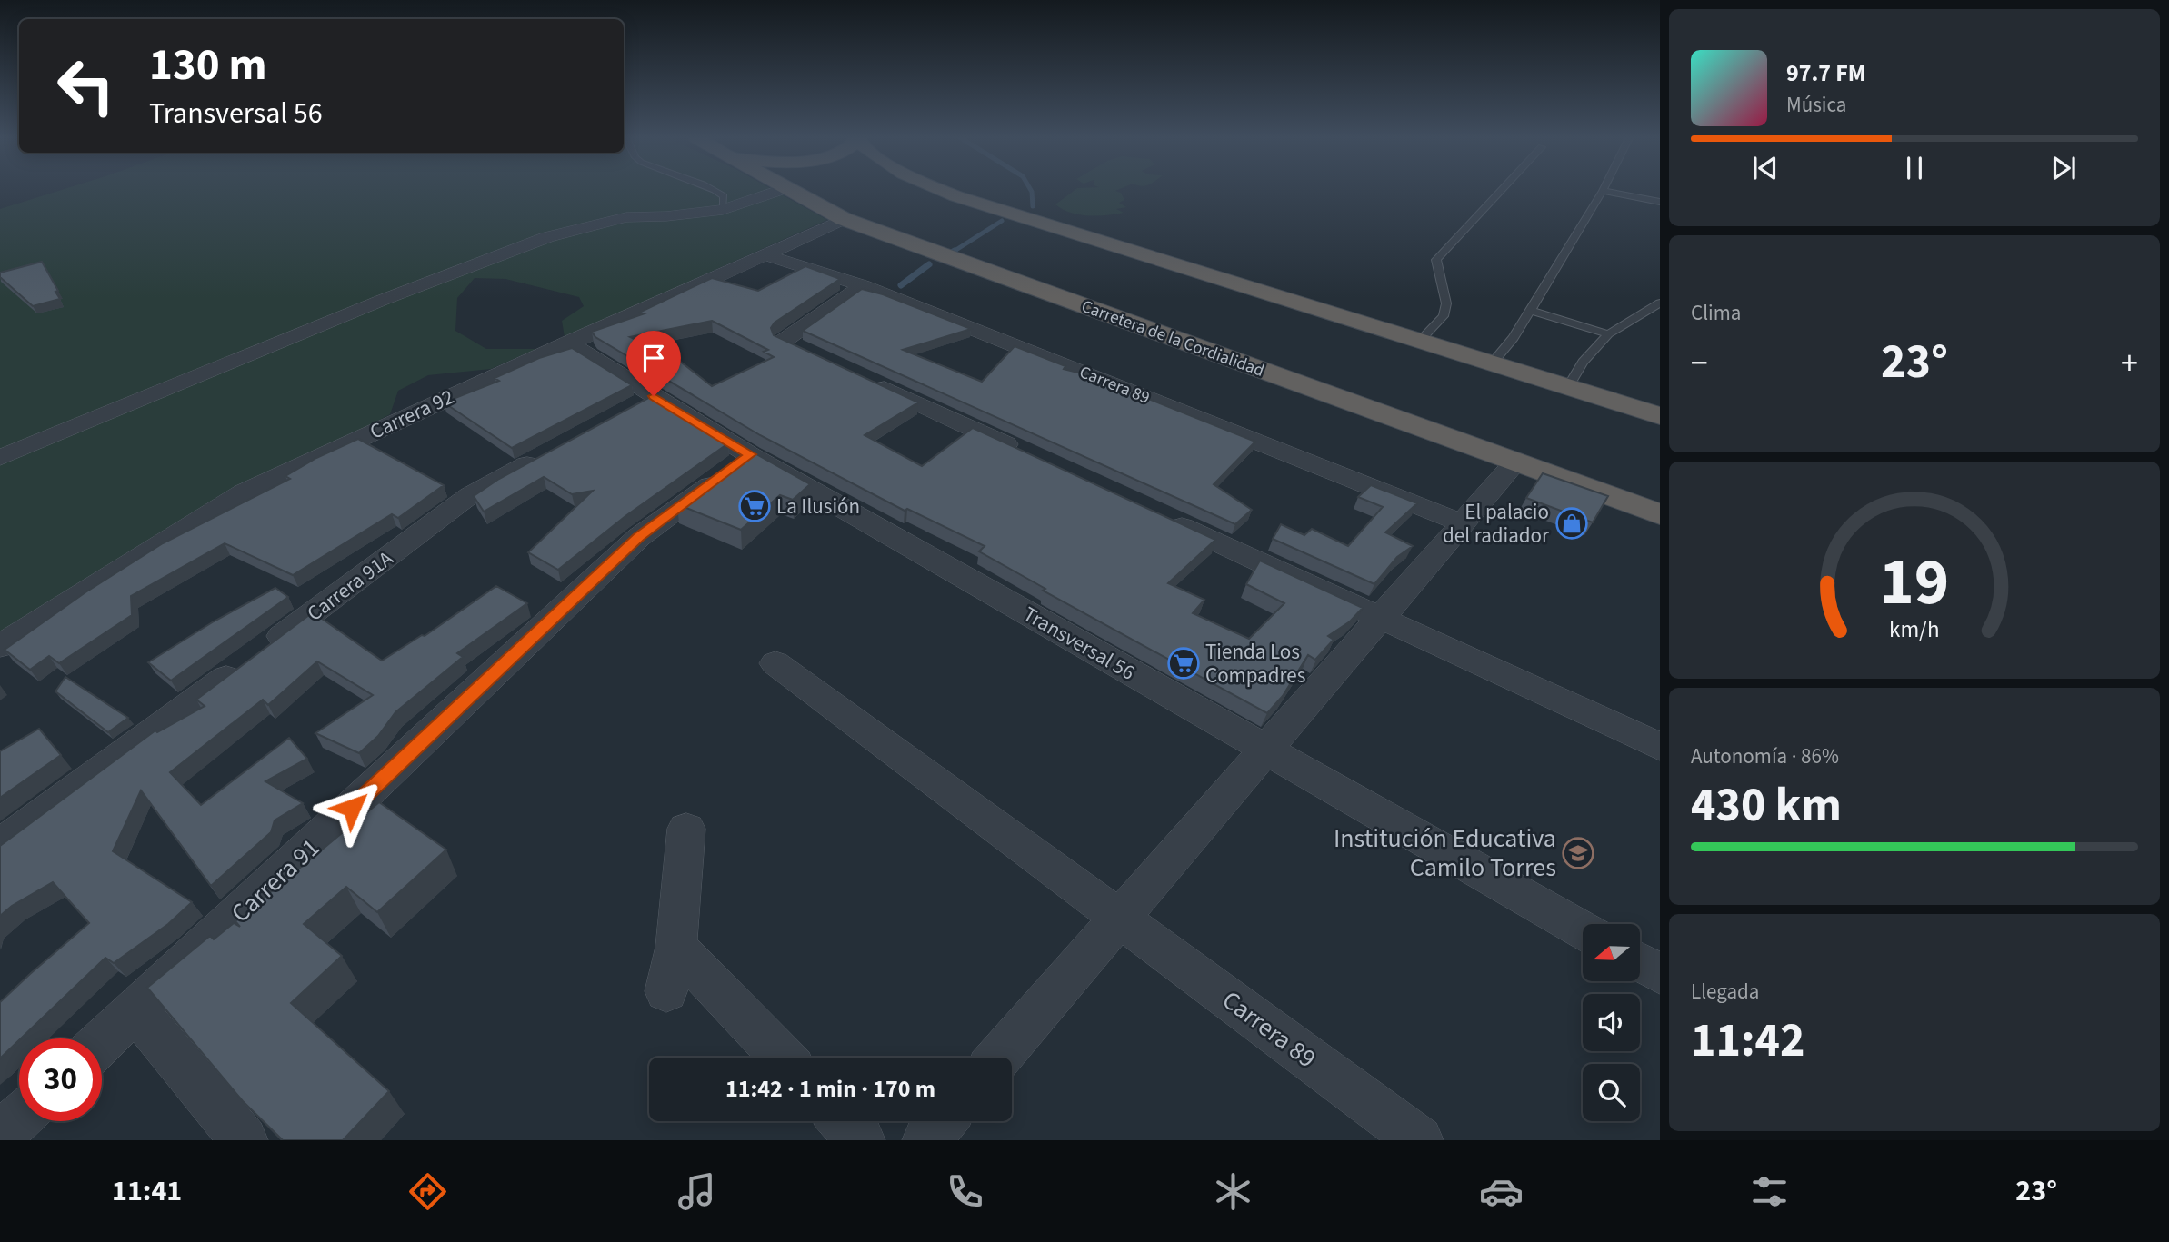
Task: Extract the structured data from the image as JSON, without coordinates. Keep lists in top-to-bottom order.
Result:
{
  "streets": {
    "highway": ["Carretera de la Cordialidad"],
    "street": [
      "Carrera 89",
      "Carrera 92",
      "Carrera 91A",
      "Transversal 56",
      "Carrera 91"
    ]
  },
  "crossings": [
    ["Carretera de la Cordialidad", "Carrera 92"],
    ["Carrera 89", "Carrera 92"],
    ["Carrera 92", "Transversal 56"],
    ["Transversal 56", "Carrera 91"]
  ],
  "places": {
    "supermarket": ["La Ilusión", "Tienda Los Compadres"],
    "shop": ["El palacio del radiador"],
    "school or university": ["Institución Educativa Camilo Torres"]
  },
  "north": "left",
  "page": {
    "turn": ["130 m", "Transversal 56"],
    "song": ["97.7 FM", "Música"],
    "tile": [
      "Clima",
      ["Autonomía · 86%", "430 km"],
      ["Llegada", "11:42"]
    ],
    "heat": ["−", "23°", "+"],
    "limit": "30",
    "trip": "11:42 · 1 min · 170 m",
    "tabs": ["11:41", "23°"],
    "gauge": ["19", "km/h"]
  }
}
